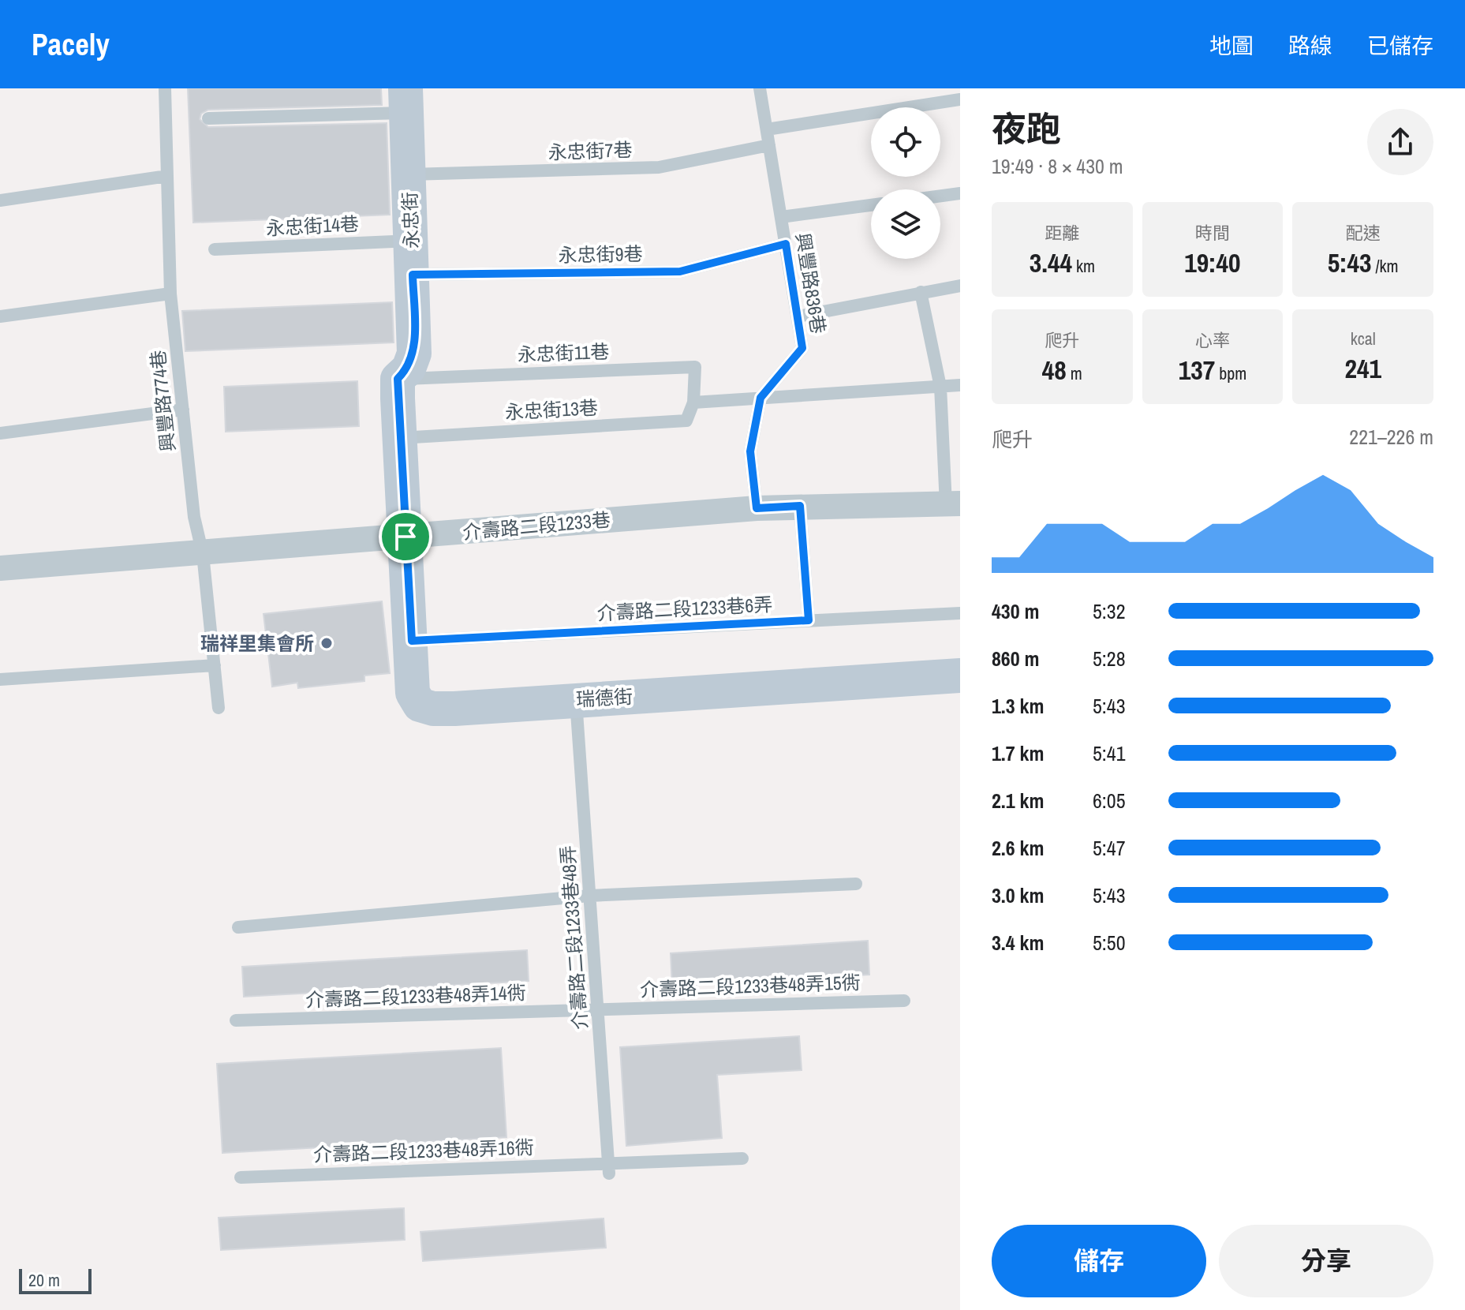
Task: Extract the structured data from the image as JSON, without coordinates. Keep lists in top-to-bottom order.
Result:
{
  "streets": {
    "street": ["永忠街", "介壽路二段1233巷", "瑞德街"],
    "lane": [
      "永忠街7巷",
      "永忠街14巷",
      "永忠街9巷",
      "興豐路836巷",
      "永忠街11巷",
      "興豐路774巷",
      "永忠街13巷",
      "介壽路二段1233巷6弄",
      "介壽路二段1233巷48弄",
      "介壽路二段1233巷48弄15衖",
      "介壽路二段1233巷48弄14衖",
      "介壽路二段1233巷48弄16衖"
    ]
  },
  "crossings": [
    ["永忠街7巷", "永忠街"],
    ["永忠街7巷", "興豐路836巷"],
    ["永忠街", "永忠街14巷"],
    ["永忠街", "永忠街9巷"],
    ["永忠街", "永忠街11巷"],
    ["永忠街9巷", "興豐路836巷"],
    ["興豐路836巷", "介壽路二段1233巷"],
    ["永忠街11巷", "永忠街13巷"],
    ["興豐路774巷", "介壽路二段1233巷"],
    ["介壽路二段1233巷", "瑞德街"],
    ["介壽路二段1233巷6弄", "瑞德街"],
    ["瑞德街", "介壽路二段1233巷48弄"],
    ["介壽路二段1233巷48弄", "介壽路二段1233巷48弄15衖"],
    ["介壽路二段1233巷48弄", "介壽路二段1233巷48弄14衖"],
    ["介壽路二段1233巷48弄", "介壽路二段1233巷48弄16衖"],
    ["介壽路二段1233巷48弄15衖", "介壽路二段1233巷48弄14衖"]
  ],
  "places": ["瑞祥里集會所"],
  "scale_bar": "20 m",
  "page": {
    "header": "Pacely",
    "nav": ["地圖", "路線", "已儲存"],
    "heading": ["夜跑", "19:49 · 8 × 430 m"],
    "stats": [
      ["距離", "3.44 km"],
      ["時間", "19:40"],
      ["配速", "5:43 /km"],
      ["爬升", "48 m"],
      ["心率", "137 bpm"],
      ["kcal", "241"]
    ],
    "chart": ["爬升", "221–226 m"],
    "list": [
      {
        "name": "430 m",
        "note": "5:32"
      },
      {
        "name": "860 m",
        "note": "5:28"
      },
      {
        "name": "1.3 km",
        "note": "5:43"
      },
      {
        "name": "1.7 km",
        "note": "5:41"
      },
      {
        "name": "2.1 km",
        "note": "6:05"
      },
      {
        "name": "2.6 km",
        "note": "5:47"
      },
      {
        "name": "3.0 km",
        "note": "5:43"
      },
      {
        "name": "3.4 km",
        "note": "5:50"
      }
    ],
    "buttons": ["儲存", "分享"],
    "scale": "20 m"
  }
}
